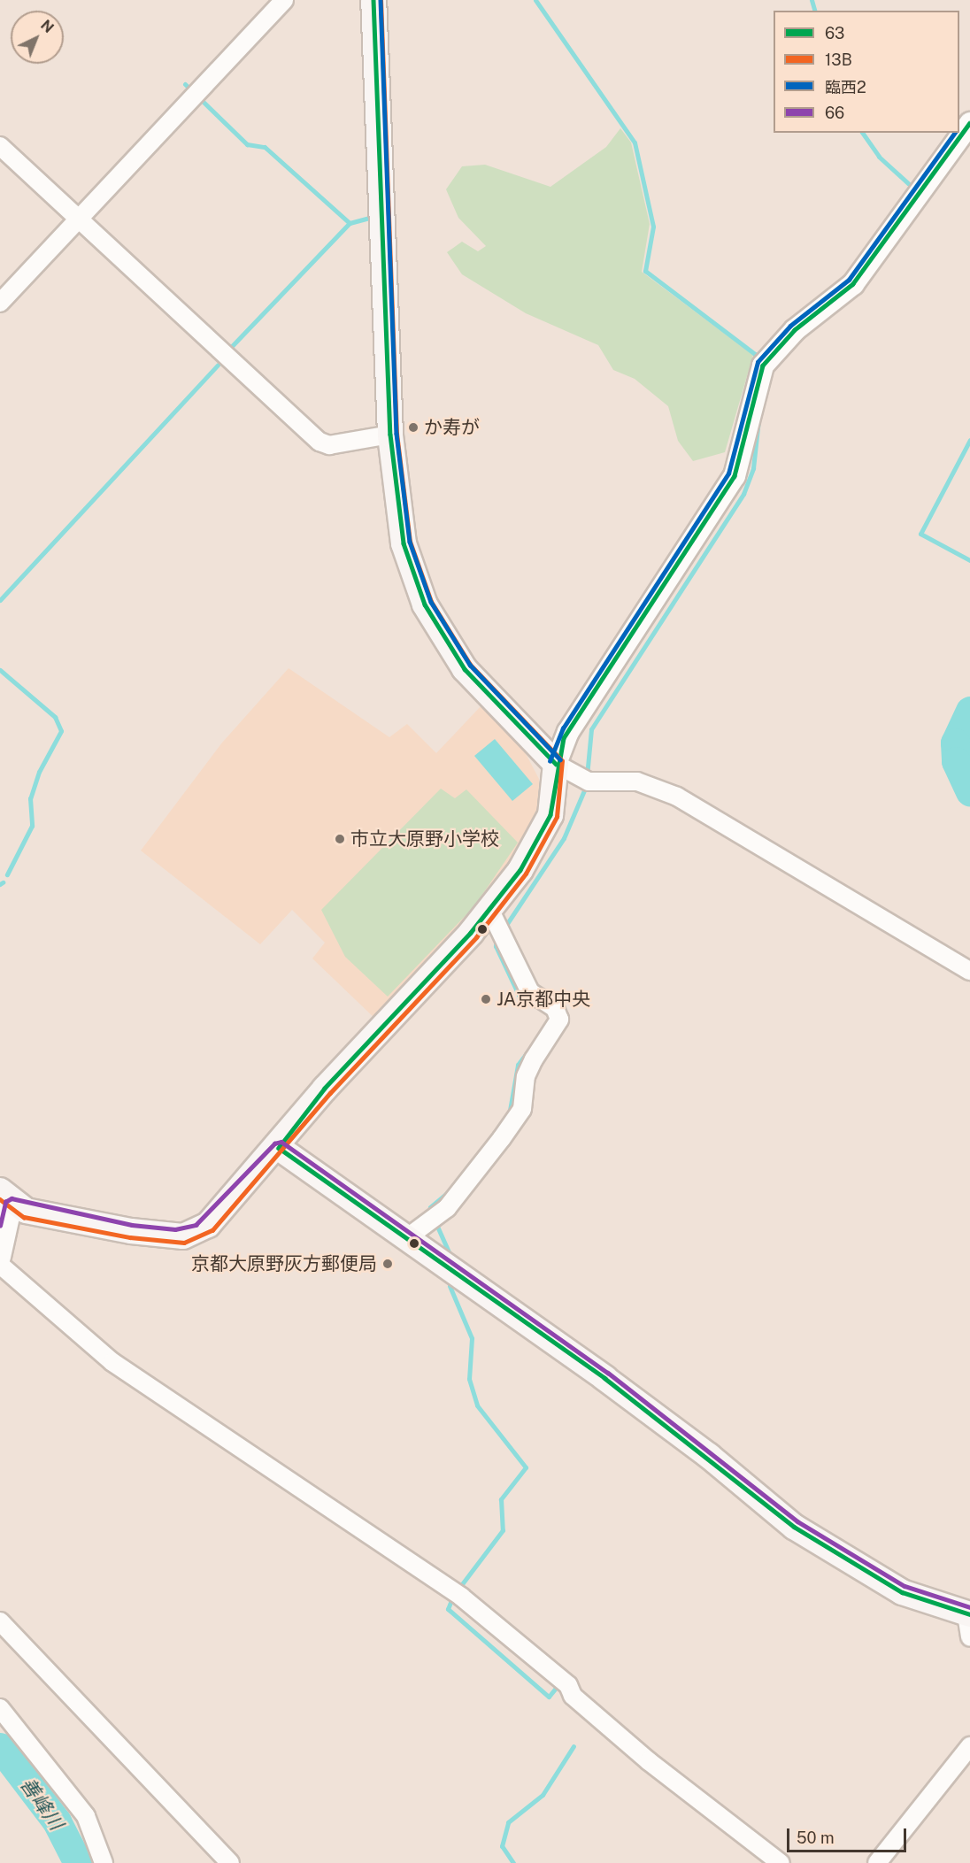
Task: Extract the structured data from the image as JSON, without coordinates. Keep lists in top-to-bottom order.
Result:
{
  "water": ["善峰川"],
  "places": [
    "か寿が",
    "市立大原野小学校",
    "JA京都中央",
    "京都大原野灰方郵便局"
  ],
  "lines": [
    "transit line 63",
    "transit line 13B",
    "transit line 臨西2",
    "transit line 66"
  ],
  "legend": [
    "63",
    "13B",
    "臨西2",
    "66"
  ],
  "scale_bar": "50 m",
  "north": "top right"
}
